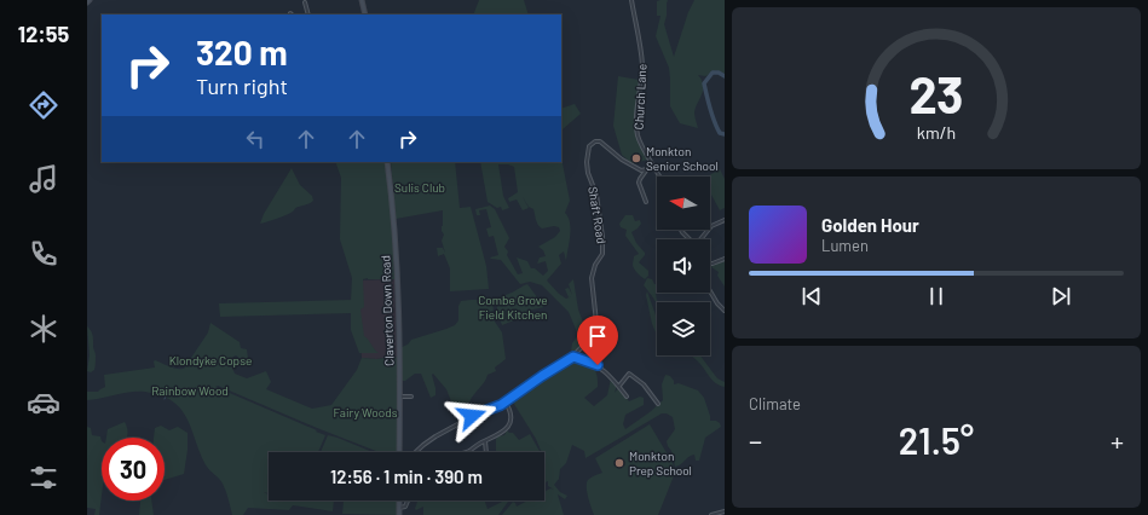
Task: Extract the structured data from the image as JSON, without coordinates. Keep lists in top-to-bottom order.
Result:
{
  "streets": {
    "street": ["Church Lane", "Shaft Road", "Claverton Down Road"]
  },
  "parks": [
    "Sulis Club",
    "Combe Grove Field Kitchen",
    "Klondyke Copse",
    "Rainbow Wood",
    "Fairy Woods"
  ],
  "places": ["Monkton Senior School", "Monkton Prep School"],
  "north": "left",
  "page": {
    "tabs": "12:55",
    "turn": ["320 m", "Turn right"],
    "song": ["Golden Hour", "Lumen"],
    "tile": "Climate",
    "heat": ["−", "21.5°", "+"],
    "limit": "30",
    "trip": "12:56 · 1 min · 390 m",
    "gauge": ["23", "km/h"]
  }
}
